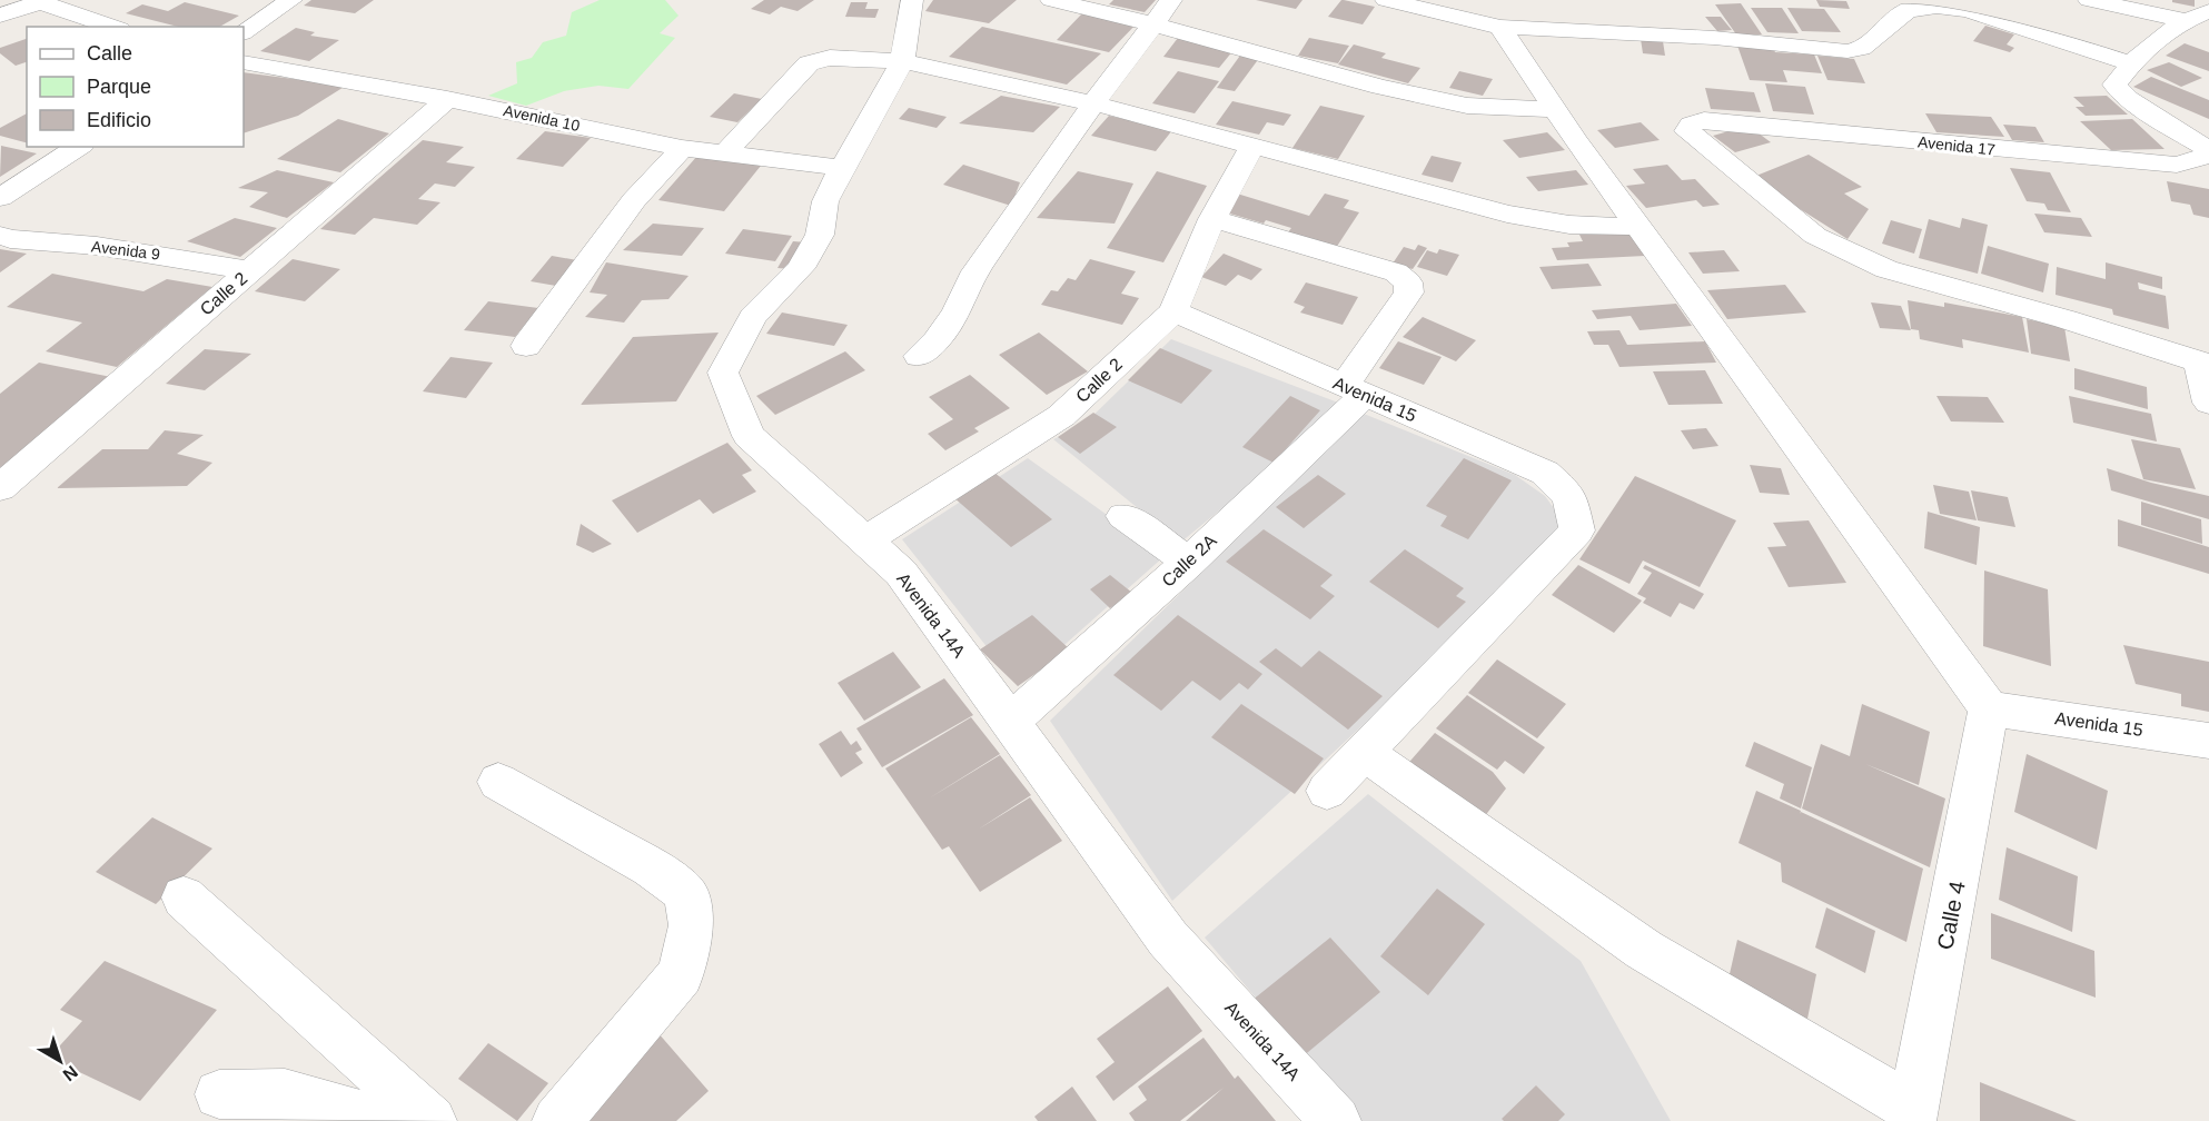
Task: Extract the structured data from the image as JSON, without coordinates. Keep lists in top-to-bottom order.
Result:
{
  "streets": {
    "street": [
      "Avenida 10",
      "Avenida 17",
      "Avenida 9",
      "Calle 2",
      "Avenida 15",
      "Calle 2A",
      "Avenida 14A",
      "Calle 4"
    ]
  },
  "crossings": [
    ["Avenida 10", "Calle 2"],
    ["Avenida 10", "Avenida 14A"],
    ["Avenida 9", "Calle 2"],
    ["Calle 2", "Avenida 15"],
    ["Calle 2", "Calle 2A"],
    ["Calle 2", "Avenida 14A"],
    ["Avenida 15", "Calle 2A"],
    ["Avenida 15", "Calle 4"],
    ["Calle 2A", "Avenida 14A"]
  ],
  "legend": ["Calle", "Parque", "Edificio"],
  "north": "bottom right"
}
